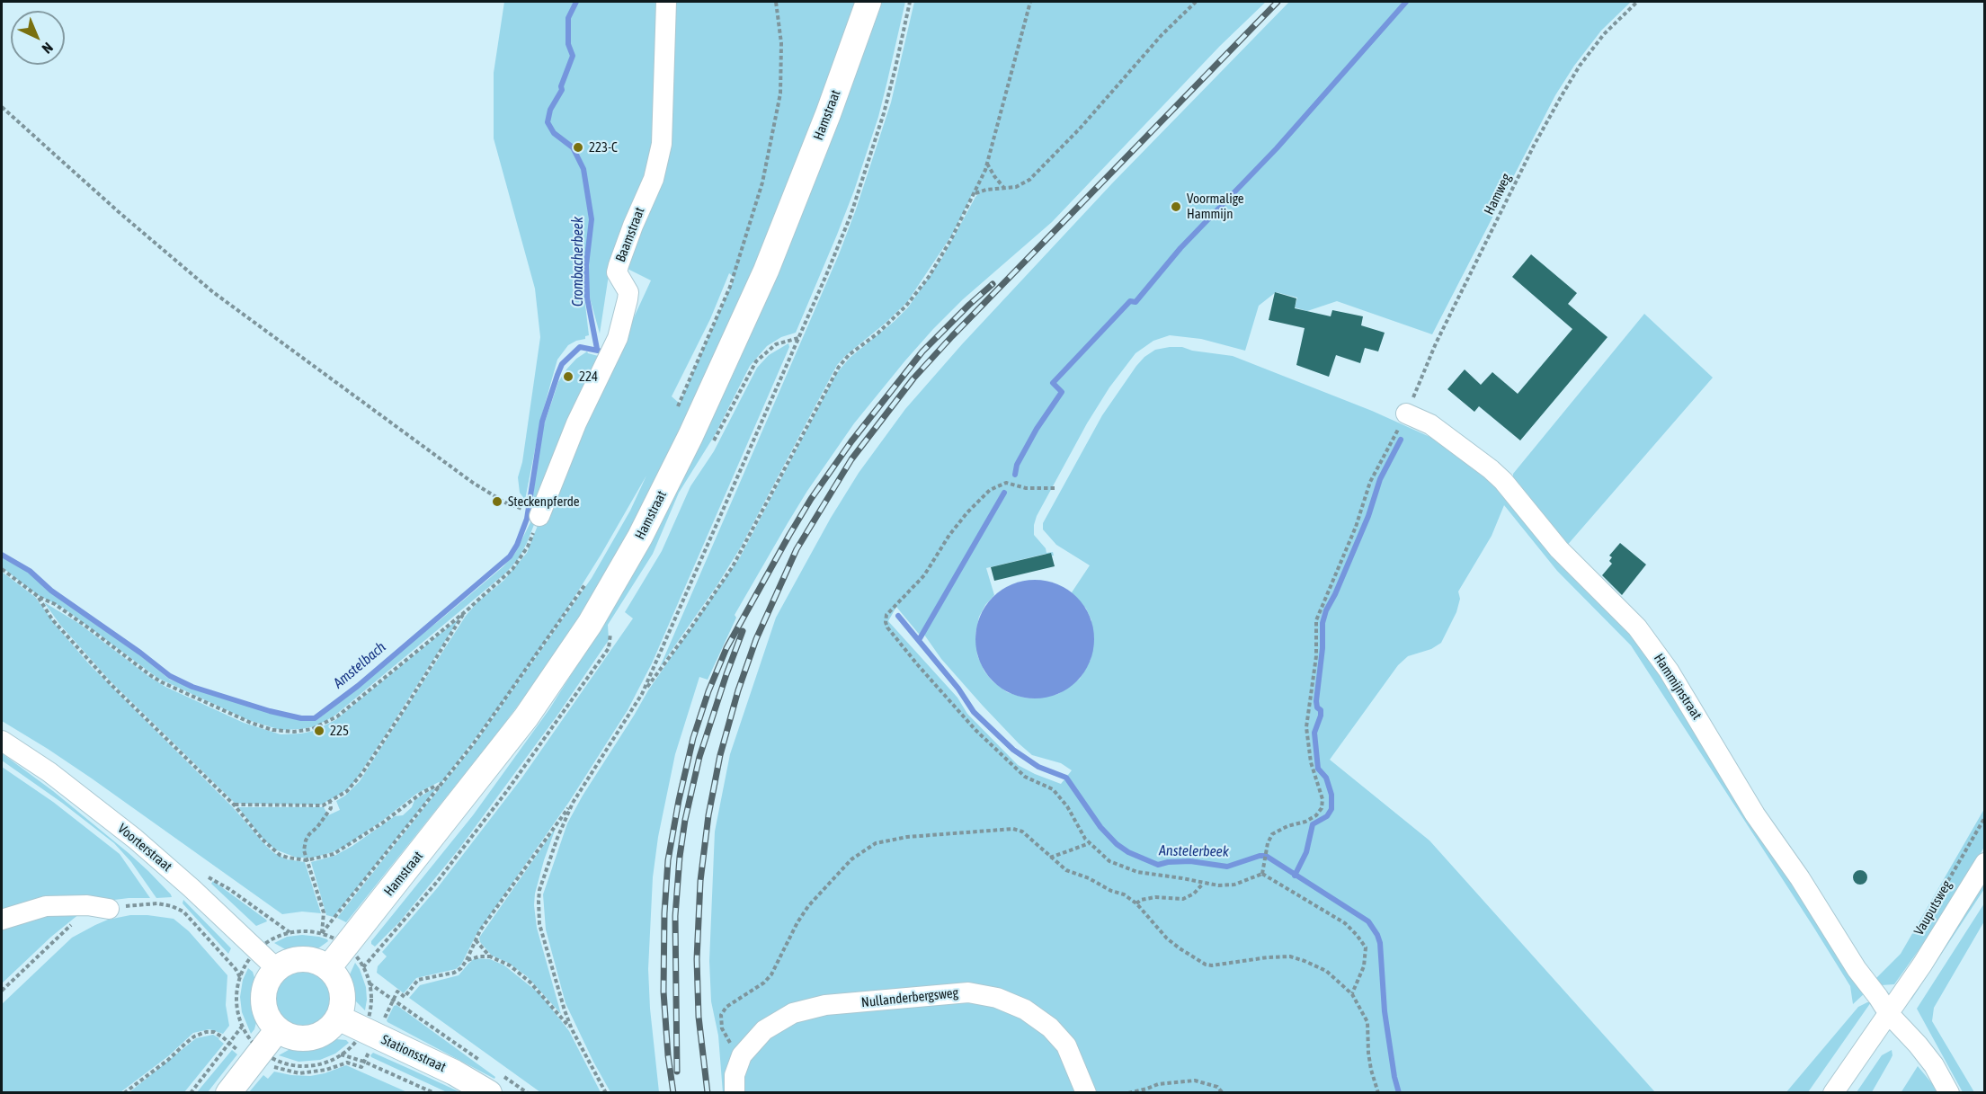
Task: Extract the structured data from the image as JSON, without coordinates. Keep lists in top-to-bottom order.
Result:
{
  "streets": {
    "main road": ["Hamstraat", "Stationsstraat"],
    "street": [
      "Baamstraat",
      "Hammijnstraat",
      "Voorterstraat",
      "Vauputsweg",
      "Nullanderbergsweg"
    ],
    "path": ["Hamweg"]
  },
  "crossings": [
    ["Hamstraat", "Voorterstraat"],
    ["Hamstraat", "Stationsstraat"],
    ["Hamweg", "Hammijnstraat"],
    ["Hammijnstraat", "Vauputsweg"],
    ["Voorterstraat", "Stationsstraat"]
  ],
  "water": ["Crombacherbeek", "Amstelbach", "Anstelerbeek"],
  "places": [
    "223-C",
    "Voormalige Hammijn",
    "224",
    "Steckenpferde",
    "225"
  ],
  "north": "bottom right"
}
